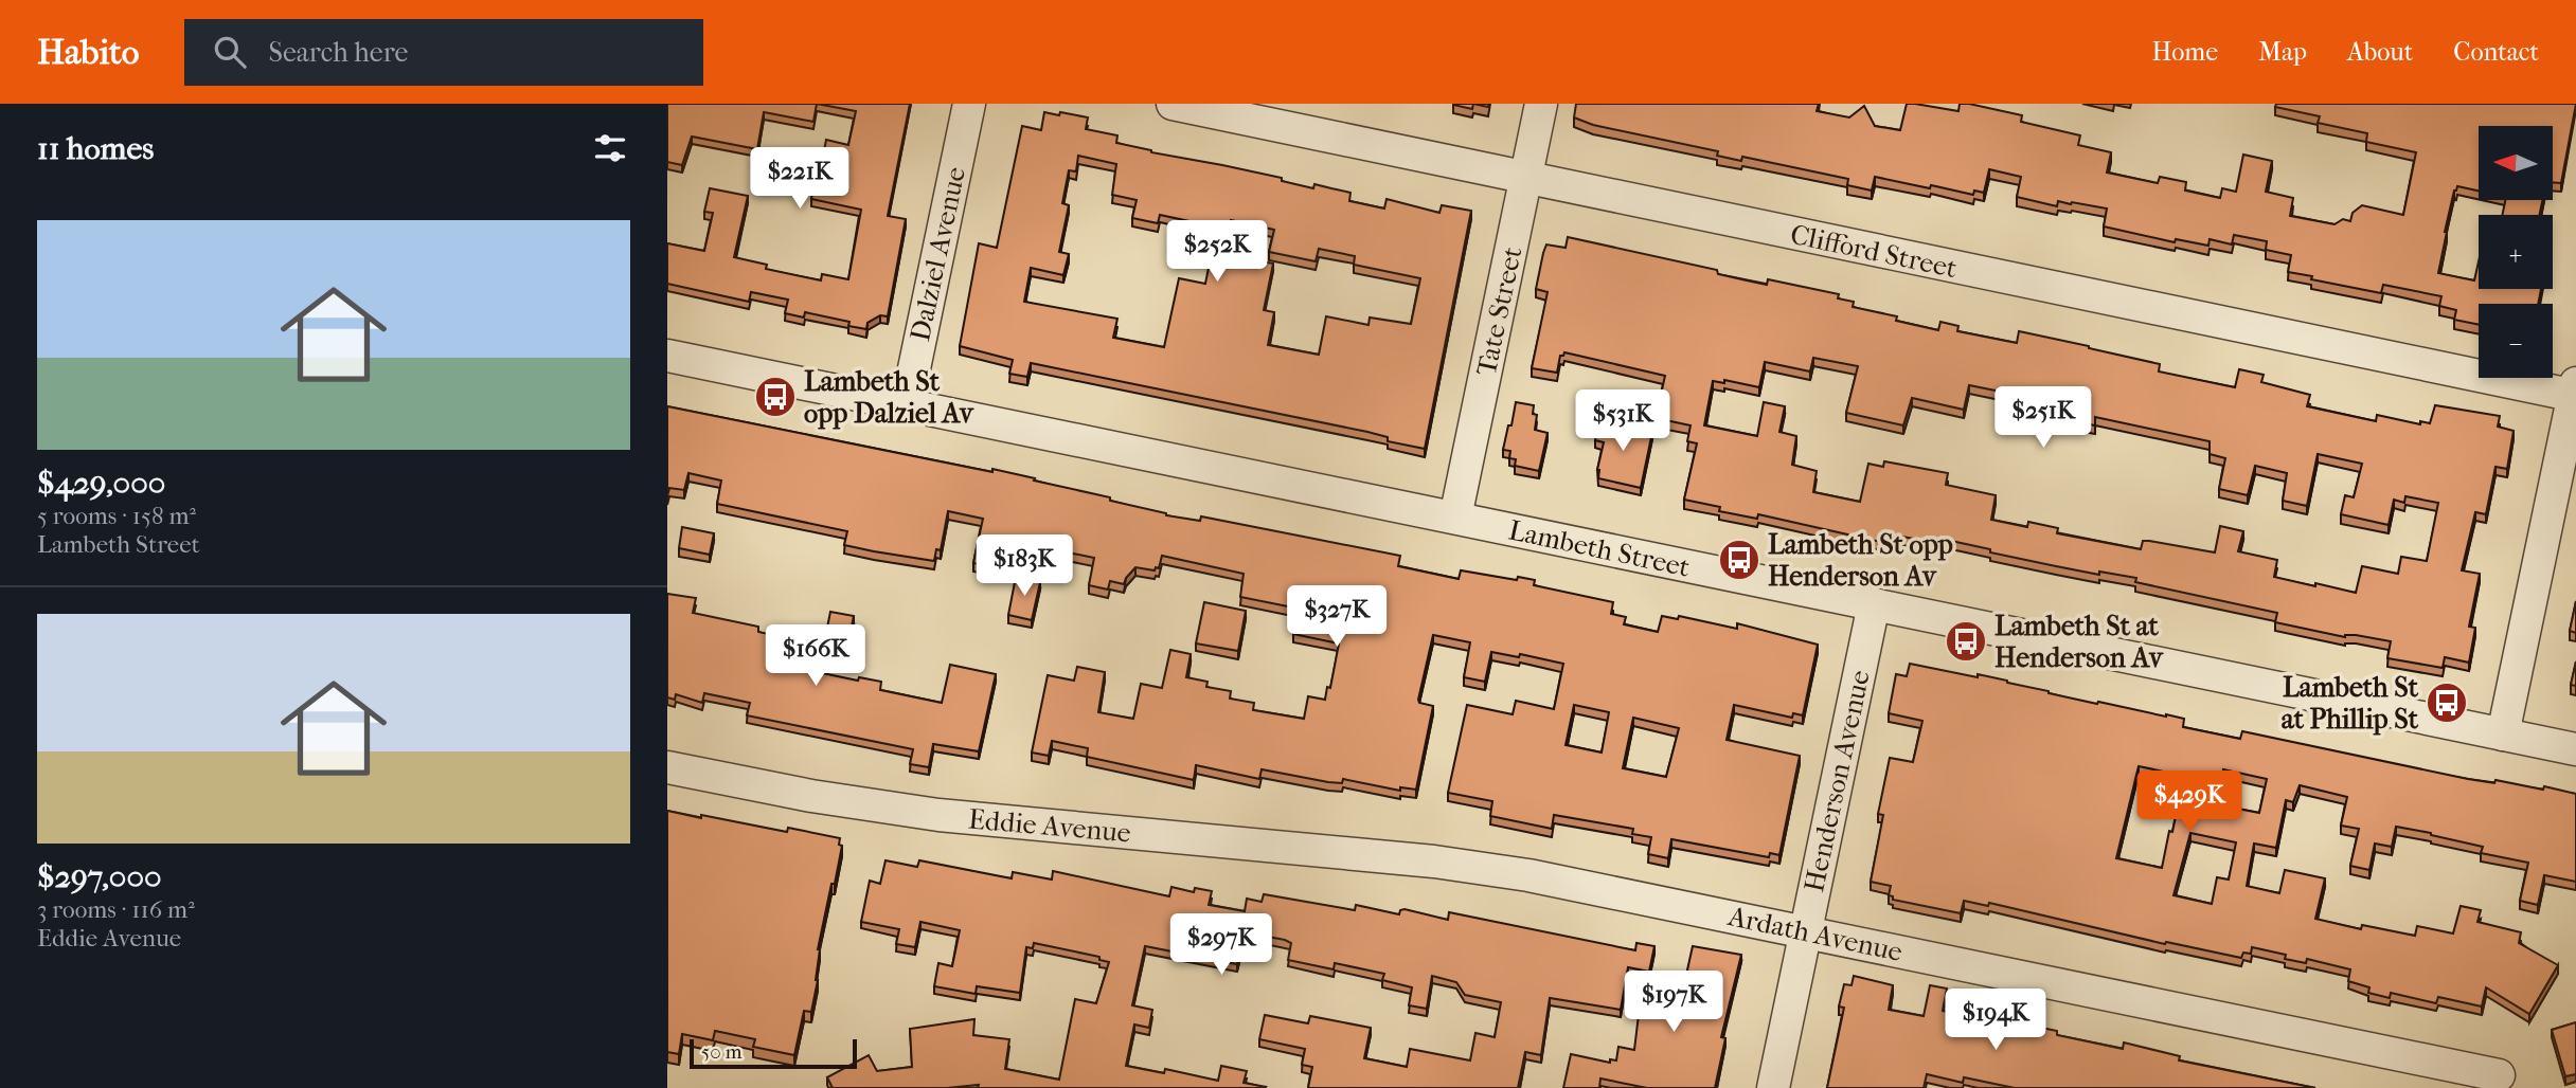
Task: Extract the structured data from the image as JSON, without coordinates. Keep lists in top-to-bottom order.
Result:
{
  "streets": {
    "street": [
      "Clifford Street",
      "Dalziel Avenue",
      "Tate Street",
      "Lambeth Street",
      "Henderson Avenue",
      "Eddie Avenue",
      "Ardath Avenue"
    ]
  },
  "crossings": [
    ["Clifford Street", "Tate Street"],
    ["Dalziel Avenue", "Lambeth Street"],
    ["Tate Street", "Lambeth Street"],
    ["Lambeth Street", "Henderson Avenue"],
    ["Henderson Avenue", "Ardath Avenue"],
    ["Eddie Avenue", "Ardath Avenue"]
  ],
  "places": {
    "bus stop": [
      "Lambeth St opp Dalziel Av",
      "Lambeth St opp Henderson Av",
      "Lambeth St at Henderson Av",
      "Lambeth St at Phillip St"
    ]
  },
  "scale_bar": "50 m",
  "north": "left",
  "page": {
    "header": "Habito",
    "search": "Search here",
    "nav": [
      "Home",
      "Map",
      "About",
      "Contact"
    ],
    "heading": "11 homes",
    "map_buttons": ["+", "−"],
    "price": [
      "$221K",
      "$252K",
      "$251K",
      "$531K",
      "$183K",
      "$327K",
      "$166K",
      "$429K",
      "$297K",
      "$197K",
      "$194K"
    ],
    "list": [
      {
        "name": "$429,000",
        "note": "5 rooms · 158 m² · Lambeth Street"
      },
      {
        "name": "$297,000",
        "note": "3 rooms · 116 m² · Eddie Avenue"
      }
    ],
    "scale": "50 m"
  }
}
